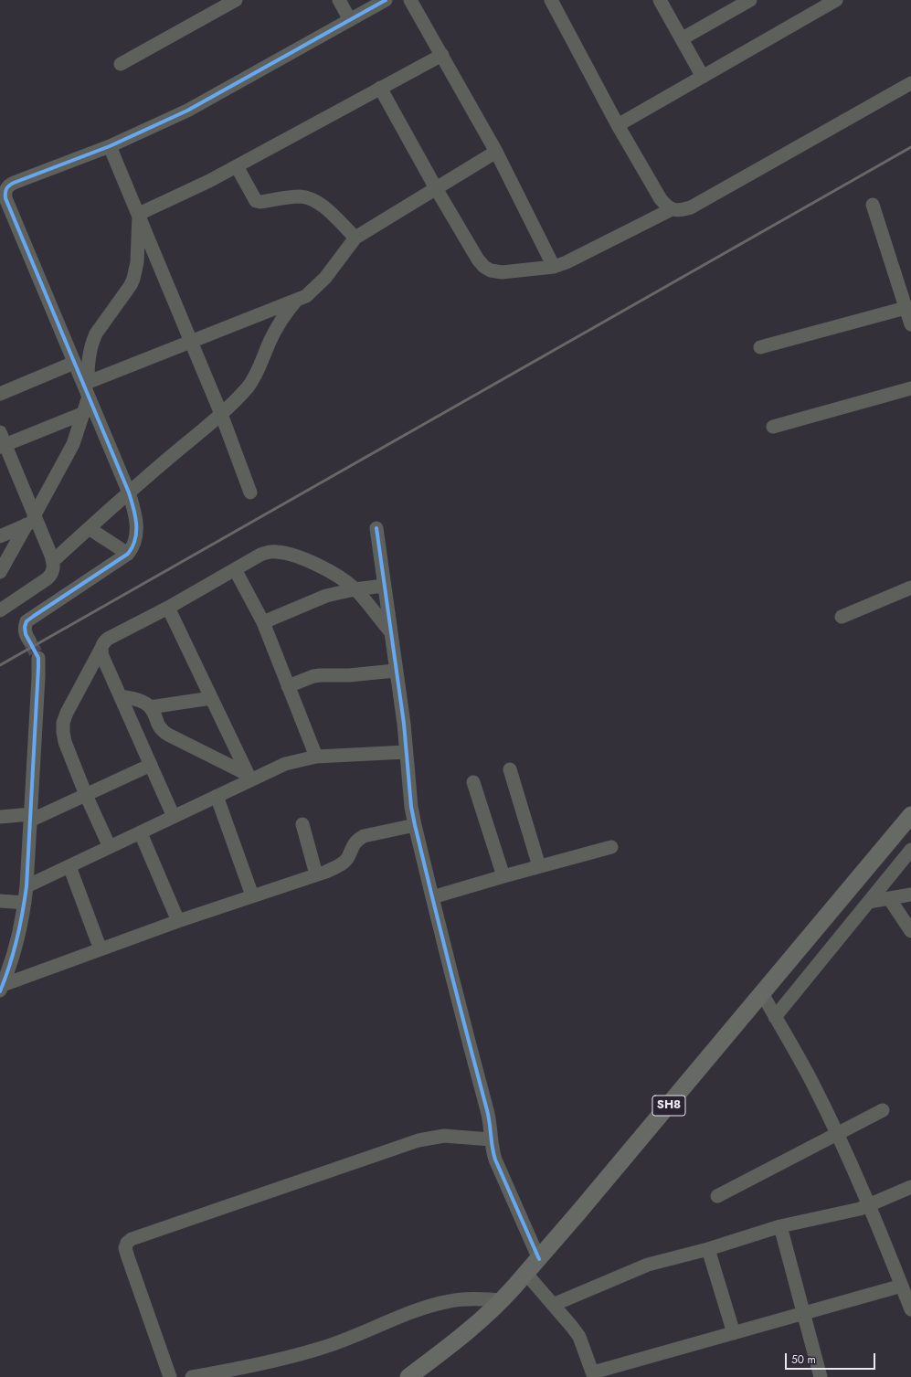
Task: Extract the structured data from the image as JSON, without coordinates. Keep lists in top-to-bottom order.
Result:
{
  "streets": {
    "main road": ["SH8"]
  },
  "scale_bar": "50 m"
}
